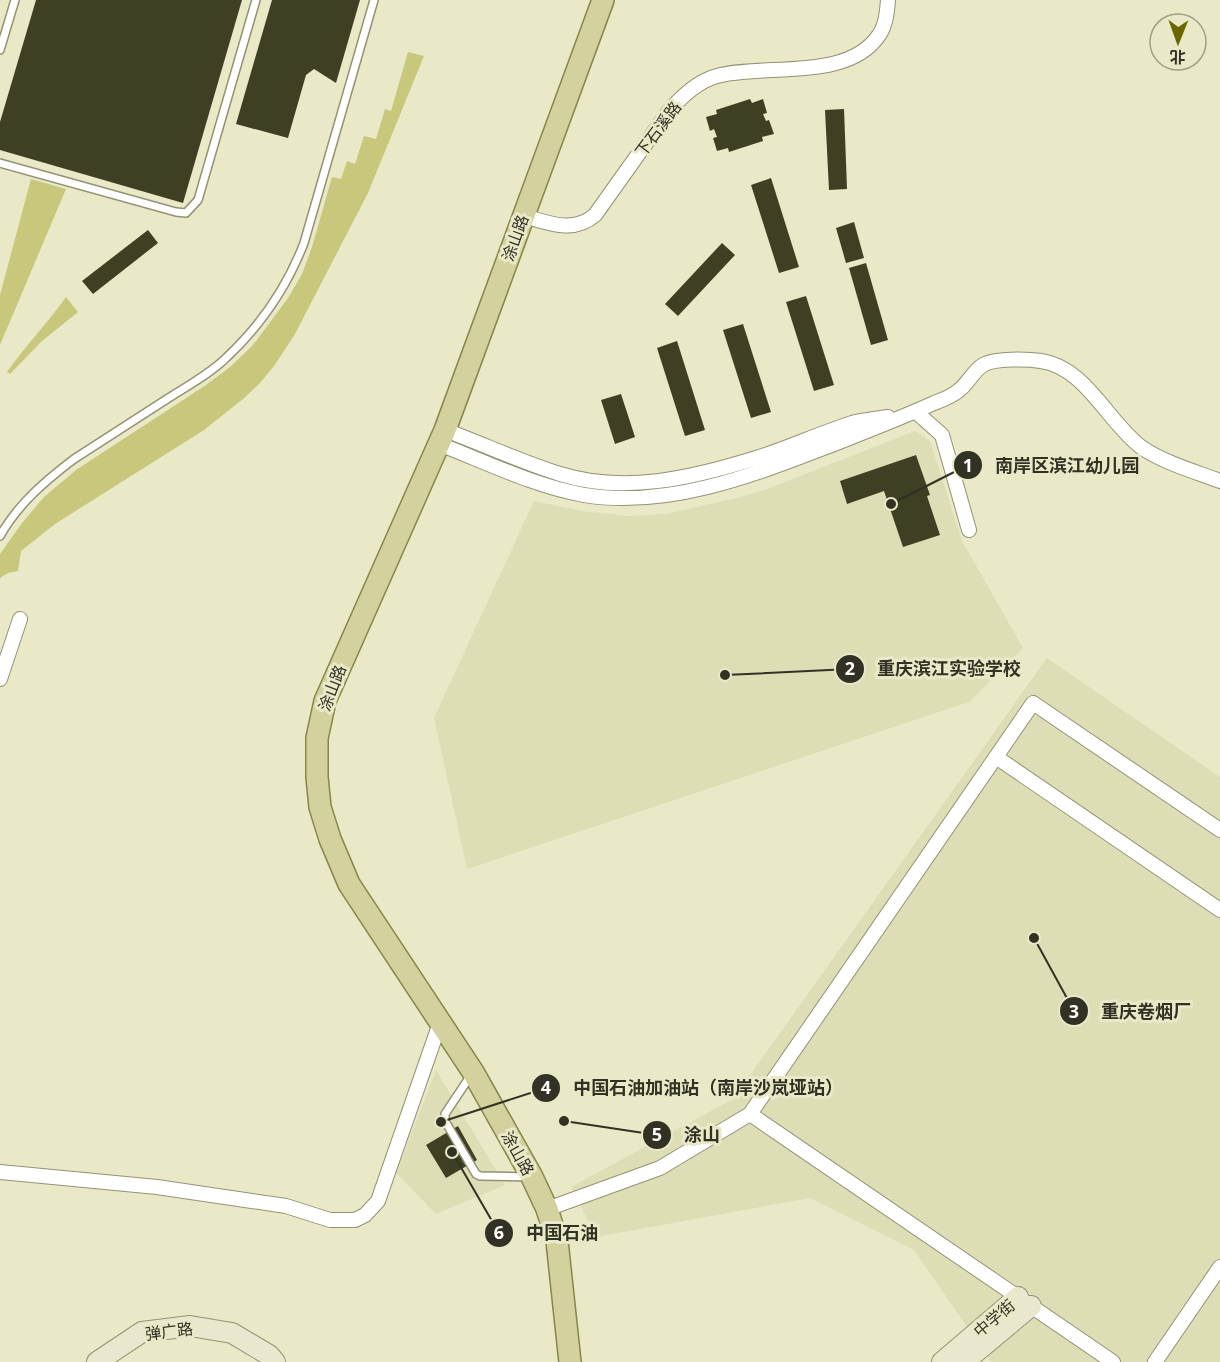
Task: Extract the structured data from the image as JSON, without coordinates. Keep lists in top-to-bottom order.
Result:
{
  "streets": {
    "main road": ["涂山路", "中学街", "弹广路"],
    "street": ["下石溪路"]
  },
  "crossings": [
    ["下石溪路", "涂山路"]
  ],
  "places": [
    "南岸区滨江幼儿园",
    "重庆滨江实验学校",
    "重庆卷烟厂",
    "涂山",
    "中国石油加油站（南岸沙岚垭站）",
    "中国石油"
  ],
  "north": "bottom"
}
